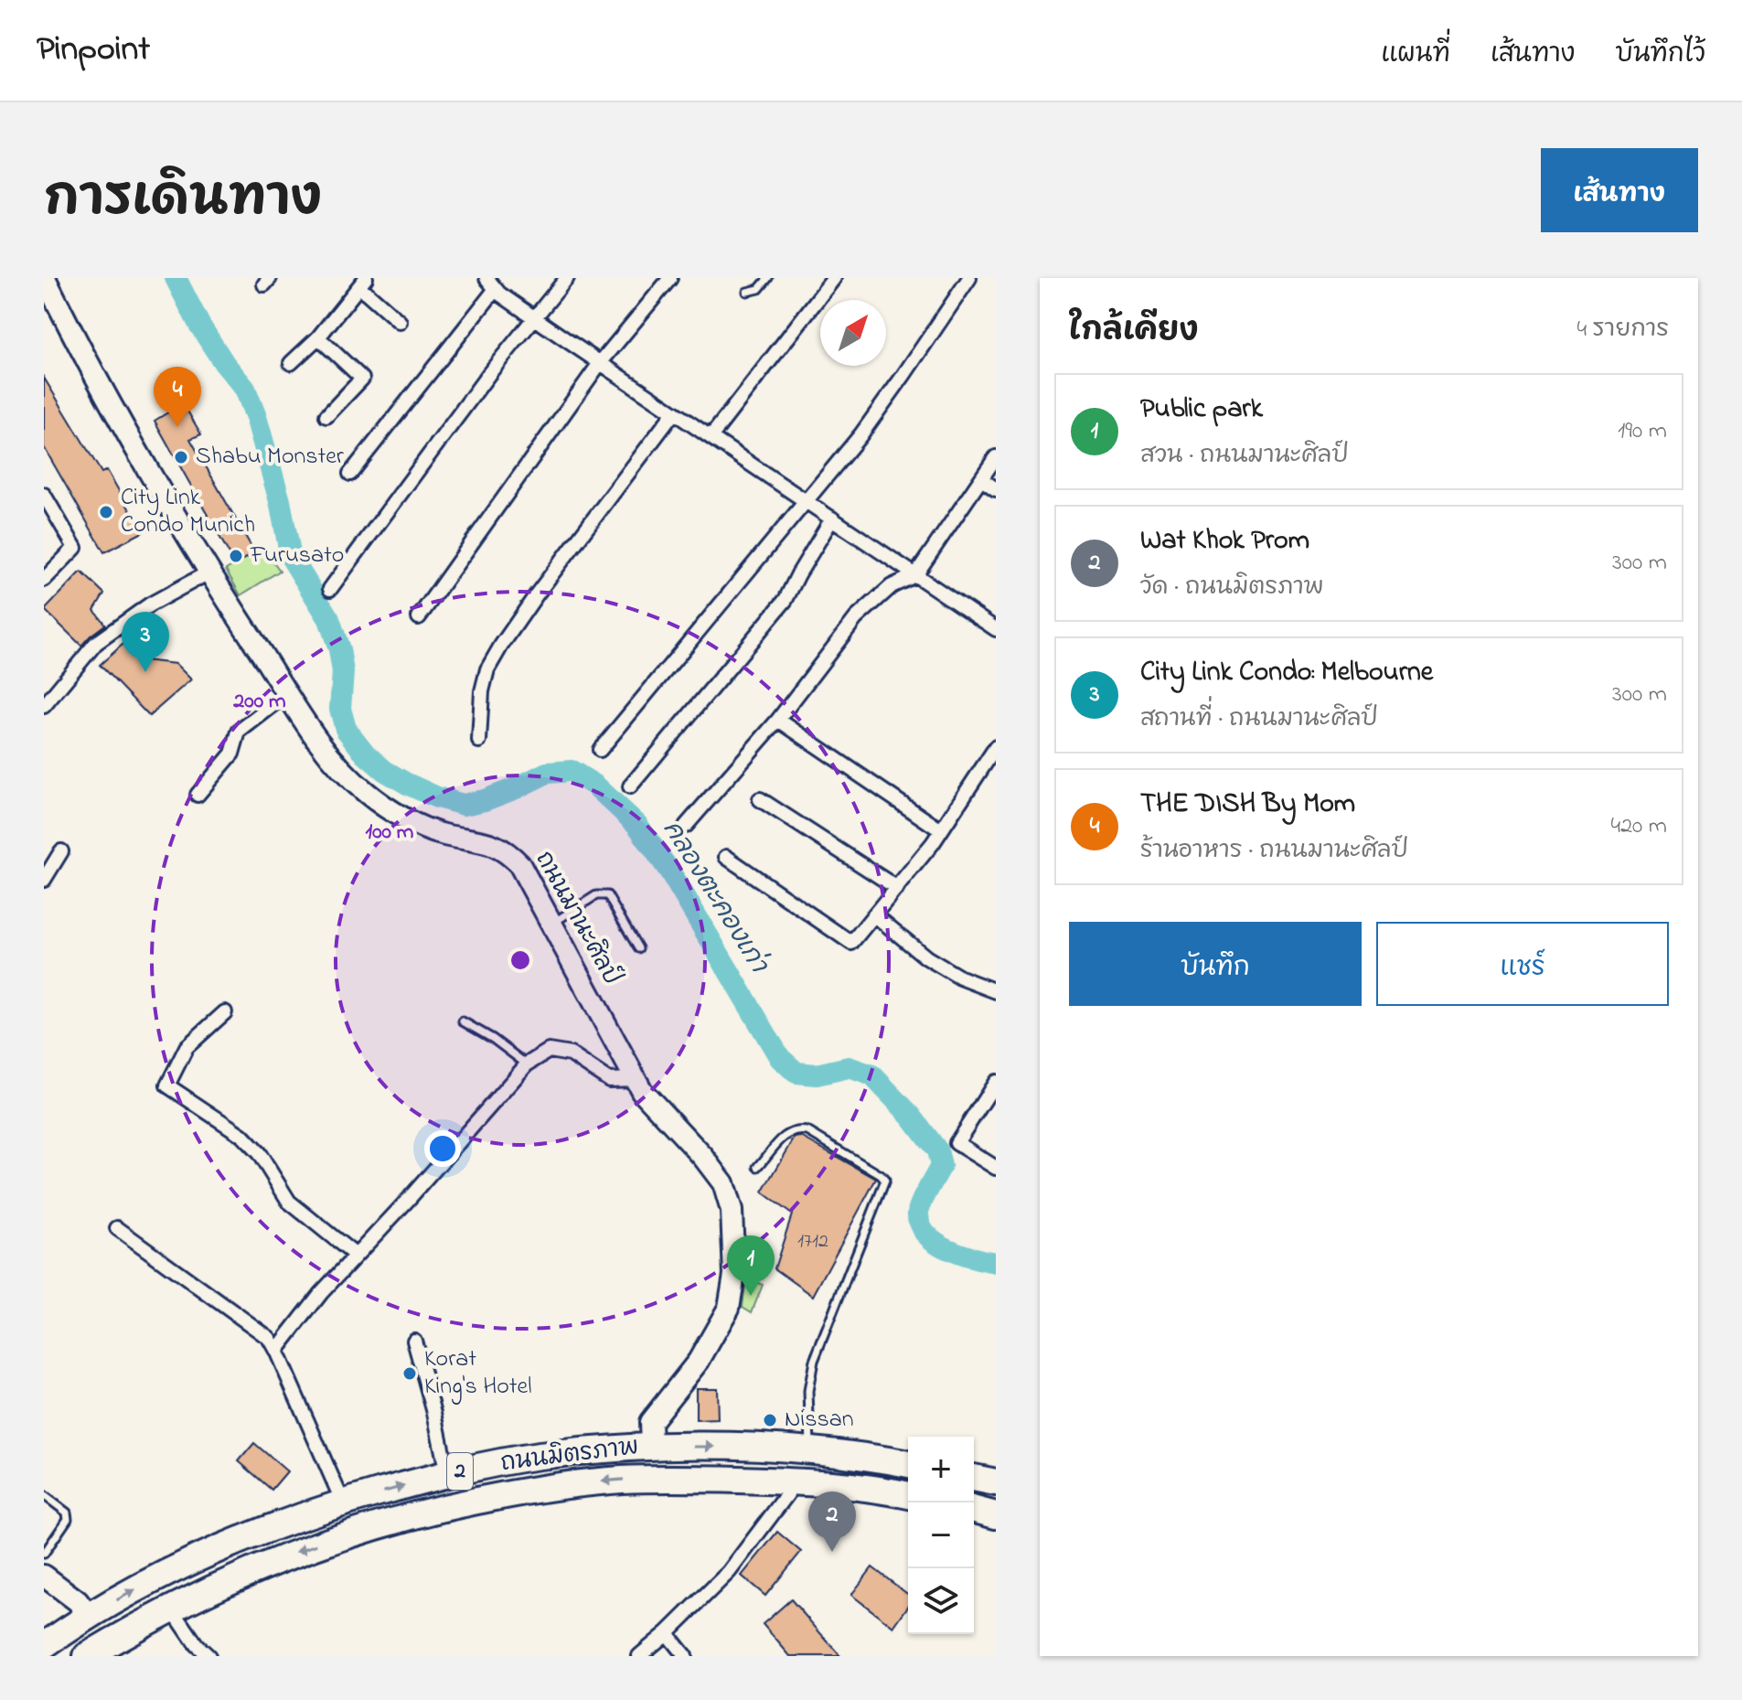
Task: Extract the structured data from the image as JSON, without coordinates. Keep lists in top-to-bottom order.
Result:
{
  "streets": {
    "highway": ["ถนนมิตรภาพ", "2"],
    "street": ["ถนนมานะศิลป์"]
  },
  "crossings": [
    ["ถนนมานะศิลป์", "ถนนมิตรภาพ"]
  ],
  "water": ["คลองตะคองเก่า"],
  "places": [
    "Shabu Monster",
    "City Link Condo Munich",
    "Furusato",
    "Korat King's Hotel",
    "Nissan"
  ],
  "house_numbers": ["1712"],
  "north": "top right",
  "page": {
    "header": "Pinpoint",
    "nav": ["แผนที่", "เส้นทาง", "บันทึกไว้"],
    "title": "การเดินทาง",
    "buttons": [
      "เส้นทาง",
      ["บันทึก", "แชร์"]
    ],
    "heading": ["ใกล้เคียง", "4 รายการ"],
    "pins": [
      "4",
      "3",
      "1",
      "2"
    ],
    "list": [
      {
        "mark": "1",
        "name": "Public park",
        "note": "สวน · ถนนมานะศิลป์",
        "value": "190 m"
      },
      {
        "mark": "2",
        "name": "Wat Khok Prom",
        "note": "วัด · ถนนมิตรภาพ",
        "value": "300 m"
      },
      {
        "mark": "3",
        "name": "City Link Condo: Melbourne",
        "note": "สถานที่ · ถนนมานะศิลป์",
        "value": "300 m"
      },
      {
        "mark": "4",
        "name": "THE DISH By Mom",
        "note": "ร้านอาหาร · ถนนมานะศิลป์",
        "value": "420 m"
      }
    ],
    "map_buttons": ["+", "−"]
  },
  "rings": ["200 m", "100 m"]
}
